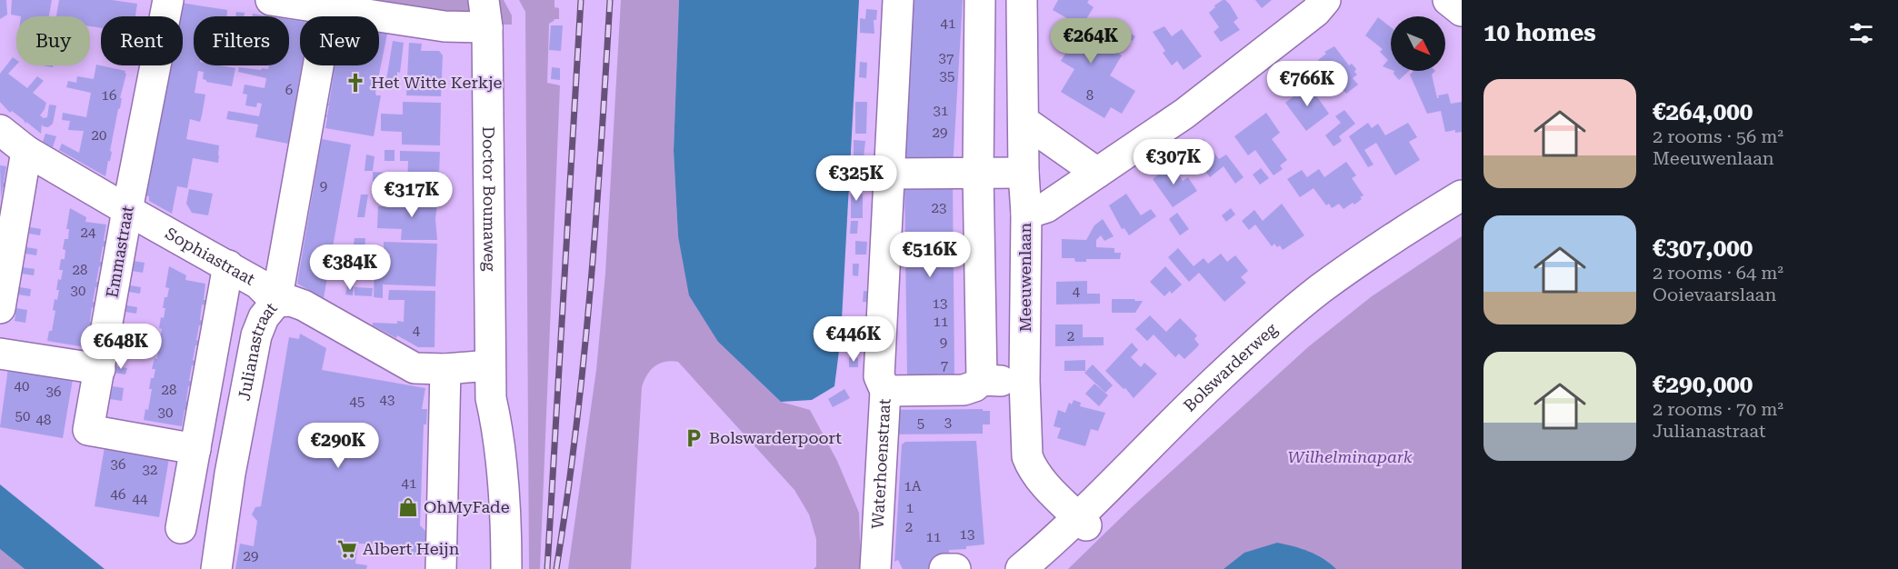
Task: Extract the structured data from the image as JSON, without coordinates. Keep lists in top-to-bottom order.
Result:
{
  "streets": {
    "street": [
      "Doctor Boumaweg",
      "Emmastraat",
      "Sophiastraat",
      "Meeuwenlaan",
      "Julianastraat",
      "Bolswarderweg",
      "Waterhoenstraat"
    ]
  },
  "crossings": [
    ["Emmastraat", "Sophiastraat"],
    ["Sophiastraat", "Julianastraat"],
    ["Meeuwenlaan", "Bolswarderweg"]
  ],
  "parks": ["Wilhelminapark"],
  "places": {
    "church": ["Het Witte Kerkje"],
    "parking": ["Bolswarderpoort"],
    "shop": ["OhMyFade"],
    "supermarket": ["Albert Heijn"]
  },
  "house_numbers": [
    "41",
    "37",
    "35",
    "6",
    "16",
    "8",
    "31",
    "29",
    "20",
    "9",
    "23",
    "24",
    "28",
    "30",
    "4",
    "13",
    "11",
    "4",
    "2",
    "9",
    "7",
    "40",
    "28",
    "36",
    "43",
    "45",
    "30",
    "50",
    "48",
    "3",
    "5",
    "36",
    "32",
    "41",
    "1A",
    "46",
    "44",
    "1",
    "2",
    "13",
    "11",
    "29"
  ],
  "north": "bottom right",
  "page": {
    "heading": "10 homes",
    "chip": [
      "Buy",
      "Rent",
      "Filters",
      "New"
    ],
    "price": [
      "€264K",
      "€766K",
      "€307K",
      "€325K",
      "€317K",
      "€516K",
      "€384K",
      "€446K",
      "€648K",
      "€290K"
    ],
    "list": [
      {
        "name": "€264,000",
        "note": "2 rooms · 56 m² · Meeuwenlaan"
      },
      {
        "name": "€307,000",
        "note": "2 rooms · 64 m² · Ooievaarslaan"
      },
      {
        "name": "€290,000",
        "note": "2 rooms · 70 m² · Julianastraat"
      }
    ]
  }
}
